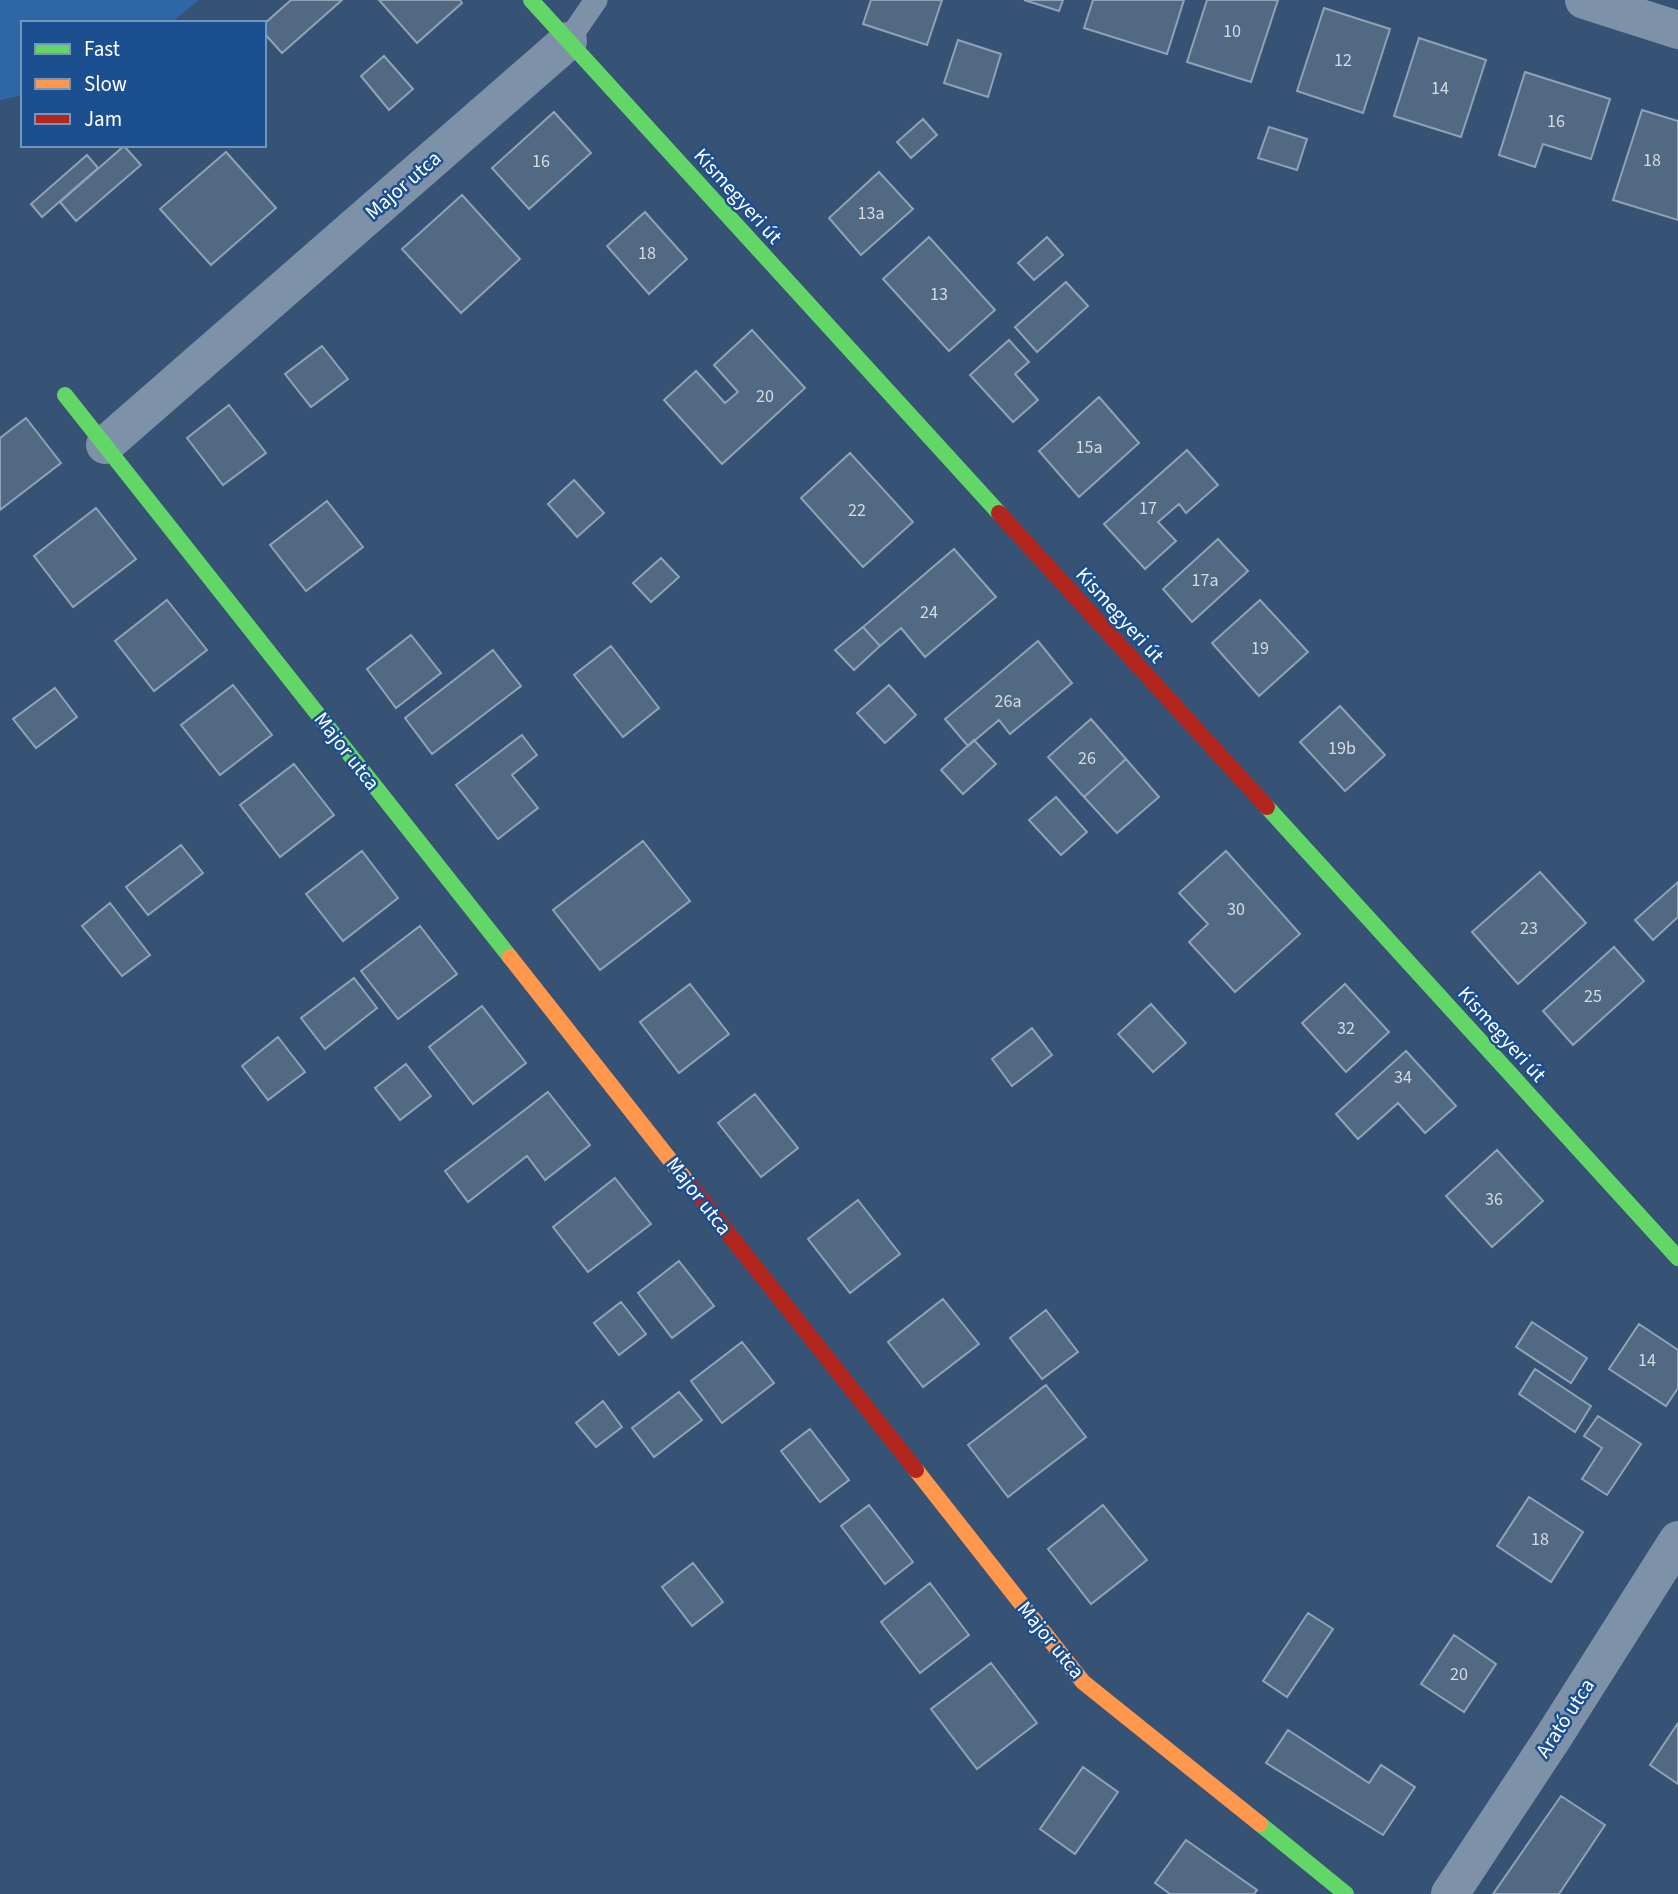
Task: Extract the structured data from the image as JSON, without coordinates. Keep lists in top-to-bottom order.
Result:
{
  "streets": {
    "street": ["Major utca", "Kismegyeri út", "Arató utca"]
  },
  "crossings": [
    ["Major utca", "Kismegyeri út"]
  ],
  "house_numbers": [
    "10",
    "12",
    "14",
    "16",
    "18",
    "16",
    "13a",
    "18",
    "13",
    "20",
    "15a",
    "17",
    "22",
    "17a",
    "24",
    "19",
    "26a",
    "19b",
    "26",
    "30",
    "23",
    "25",
    "32",
    "34",
    "36",
    "14",
    "18",
    "20"
  ],
  "legend": ["Fast", "Slow", "Jam"]
}
